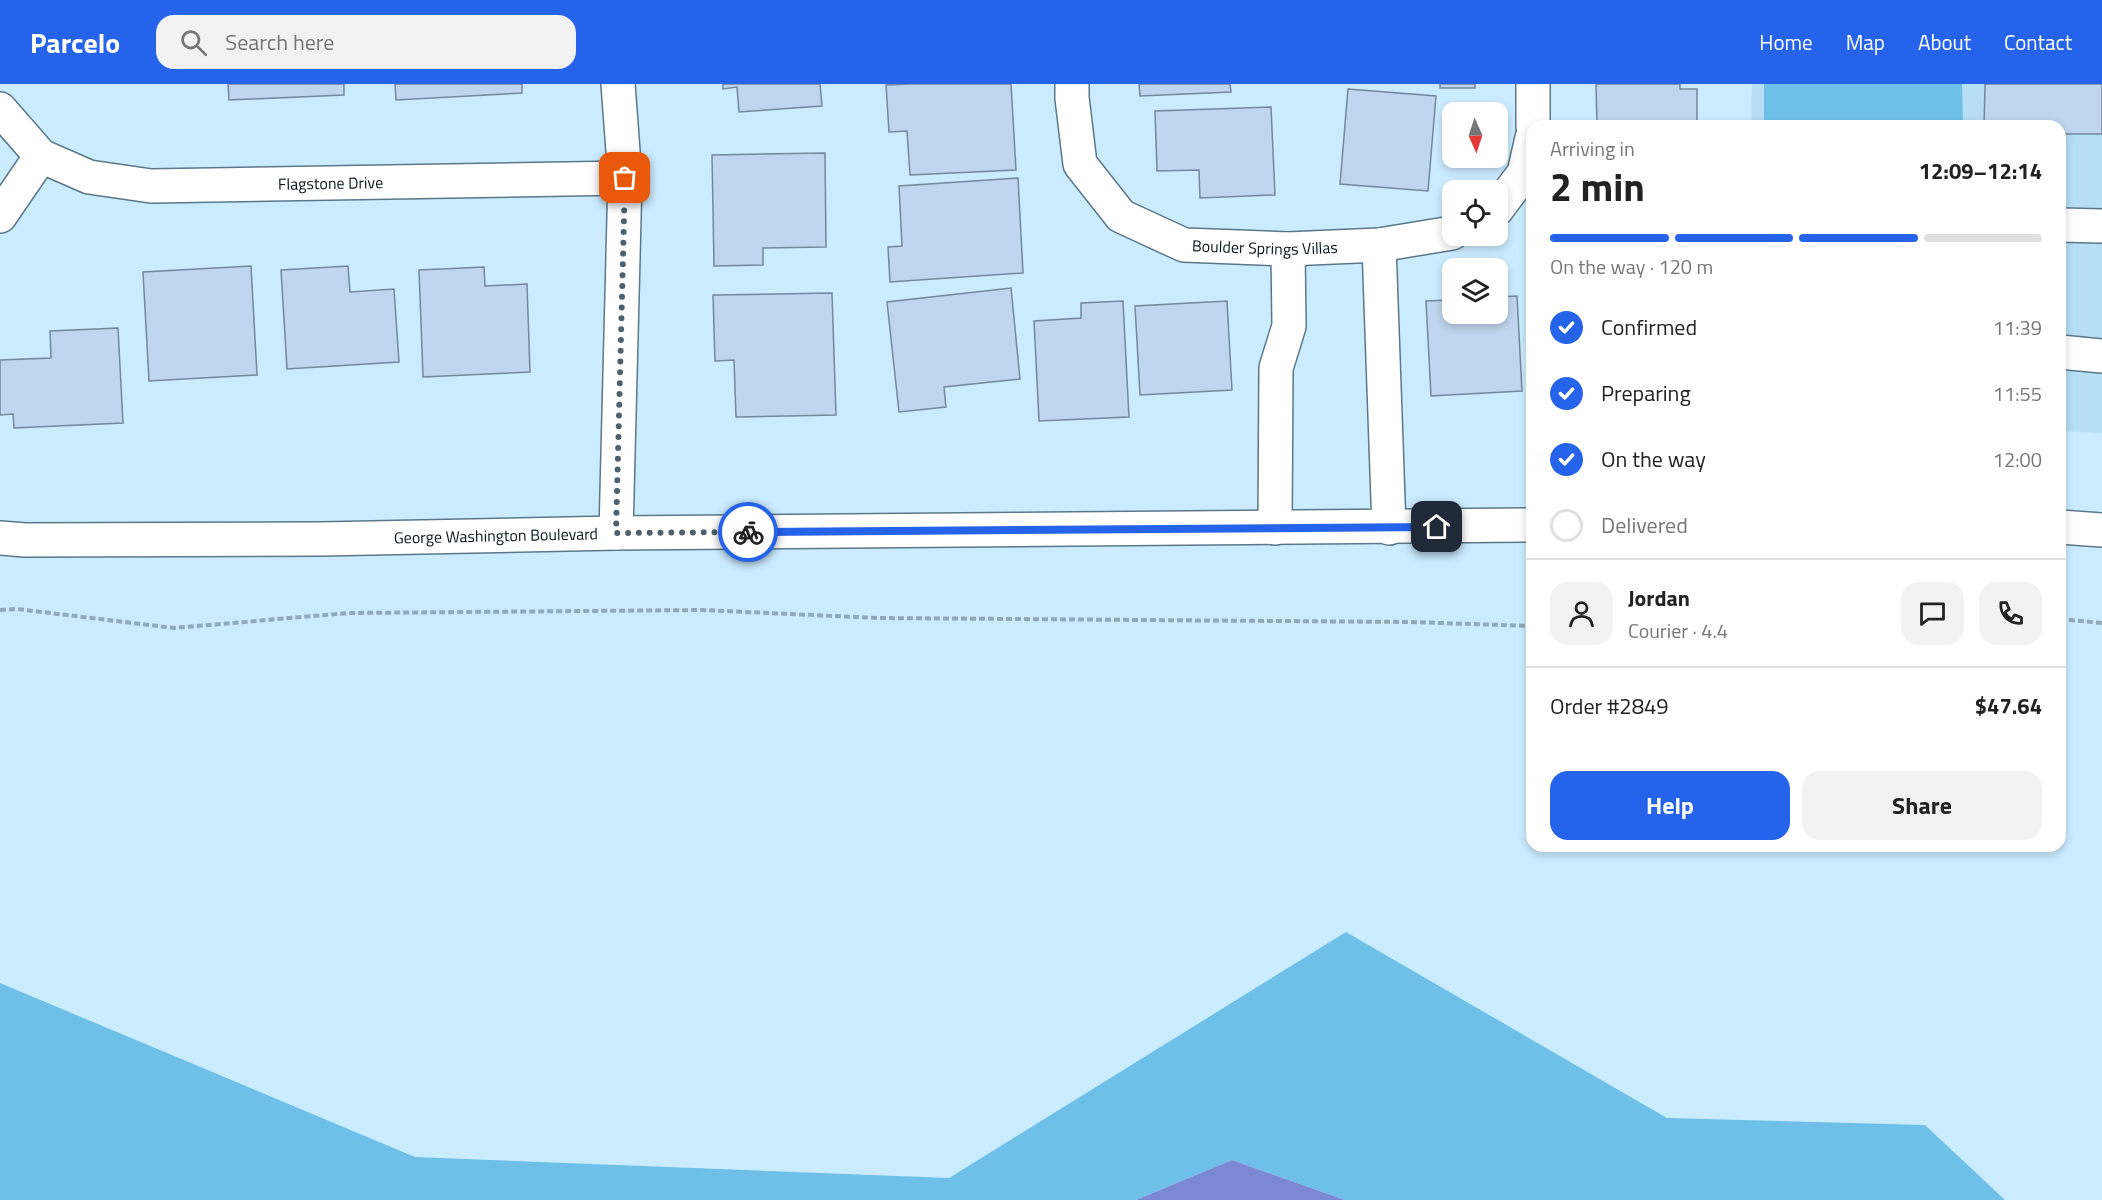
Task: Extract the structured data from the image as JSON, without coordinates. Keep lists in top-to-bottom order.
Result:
{
  "streets": {
    "street": ["Flagstone Drive", "Boulder Springs Villas", "George Washington Boulevard"]
  },
  "north": "bottom",
  "page": {
    "header": "Parcelo",
    "search": "Search here",
    "nav": [
      "Home",
      "Map",
      "About",
      "Contact"
    ],
    "heading": ["2 min", "Arriving in", "12:09–12:14"],
    "panel": [
      "Jordan",
      "Courier · 4.4",
      "Order #2849",
      "$47.64"
    ],
    "bar": "On the way · 120 m",
    "list": [
      ["Confirmed", "11:39"],
      ["Preparing", "11:55"],
      ["On the way", "12:00"],
      "Delivered"
    ],
    "buttons": ["Help", "Share"]
  }
}
